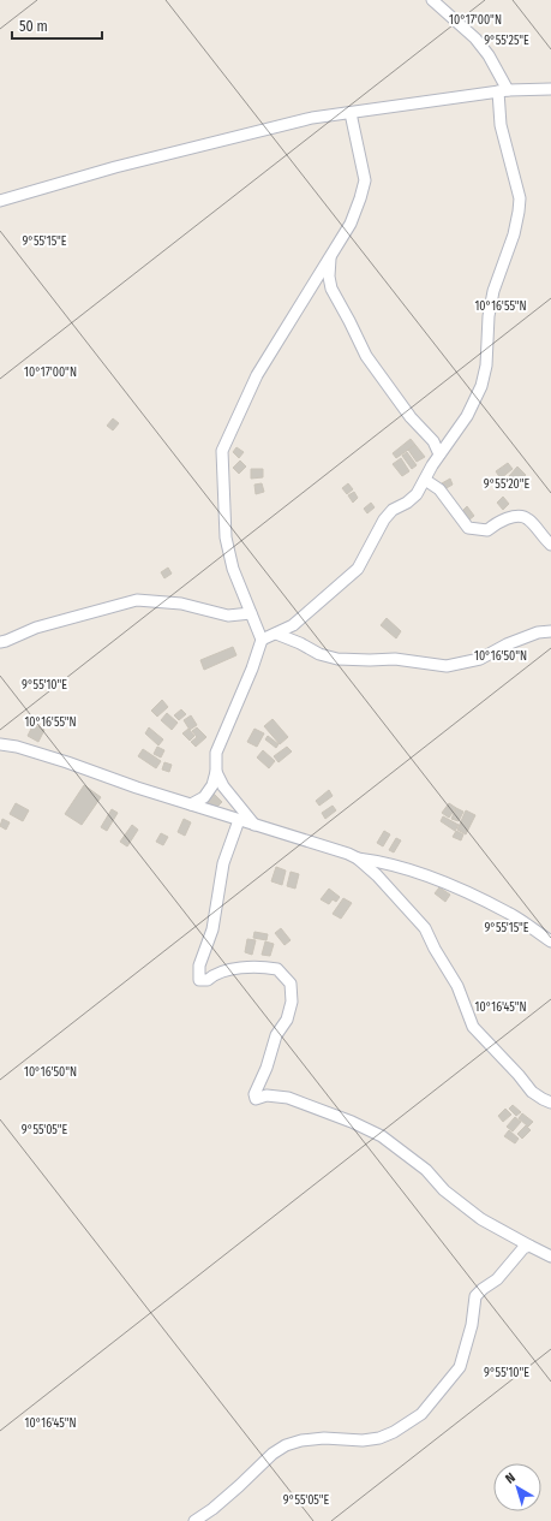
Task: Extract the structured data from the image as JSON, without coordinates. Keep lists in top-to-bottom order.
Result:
{
  "scale_bar": "50 m",
  "north": "top left",
  "coordinates": [
    "10°17'00\"N",
    "9°55'25\"E",
    "9°55'15\"E",
    "10°16'55\"N",
    "9°55'20\"E",
    "10°16'50\"N",
    "9°55'10\"E",
    "10°16'45\"N",
    "9°55'05\"E"
  ]
}
